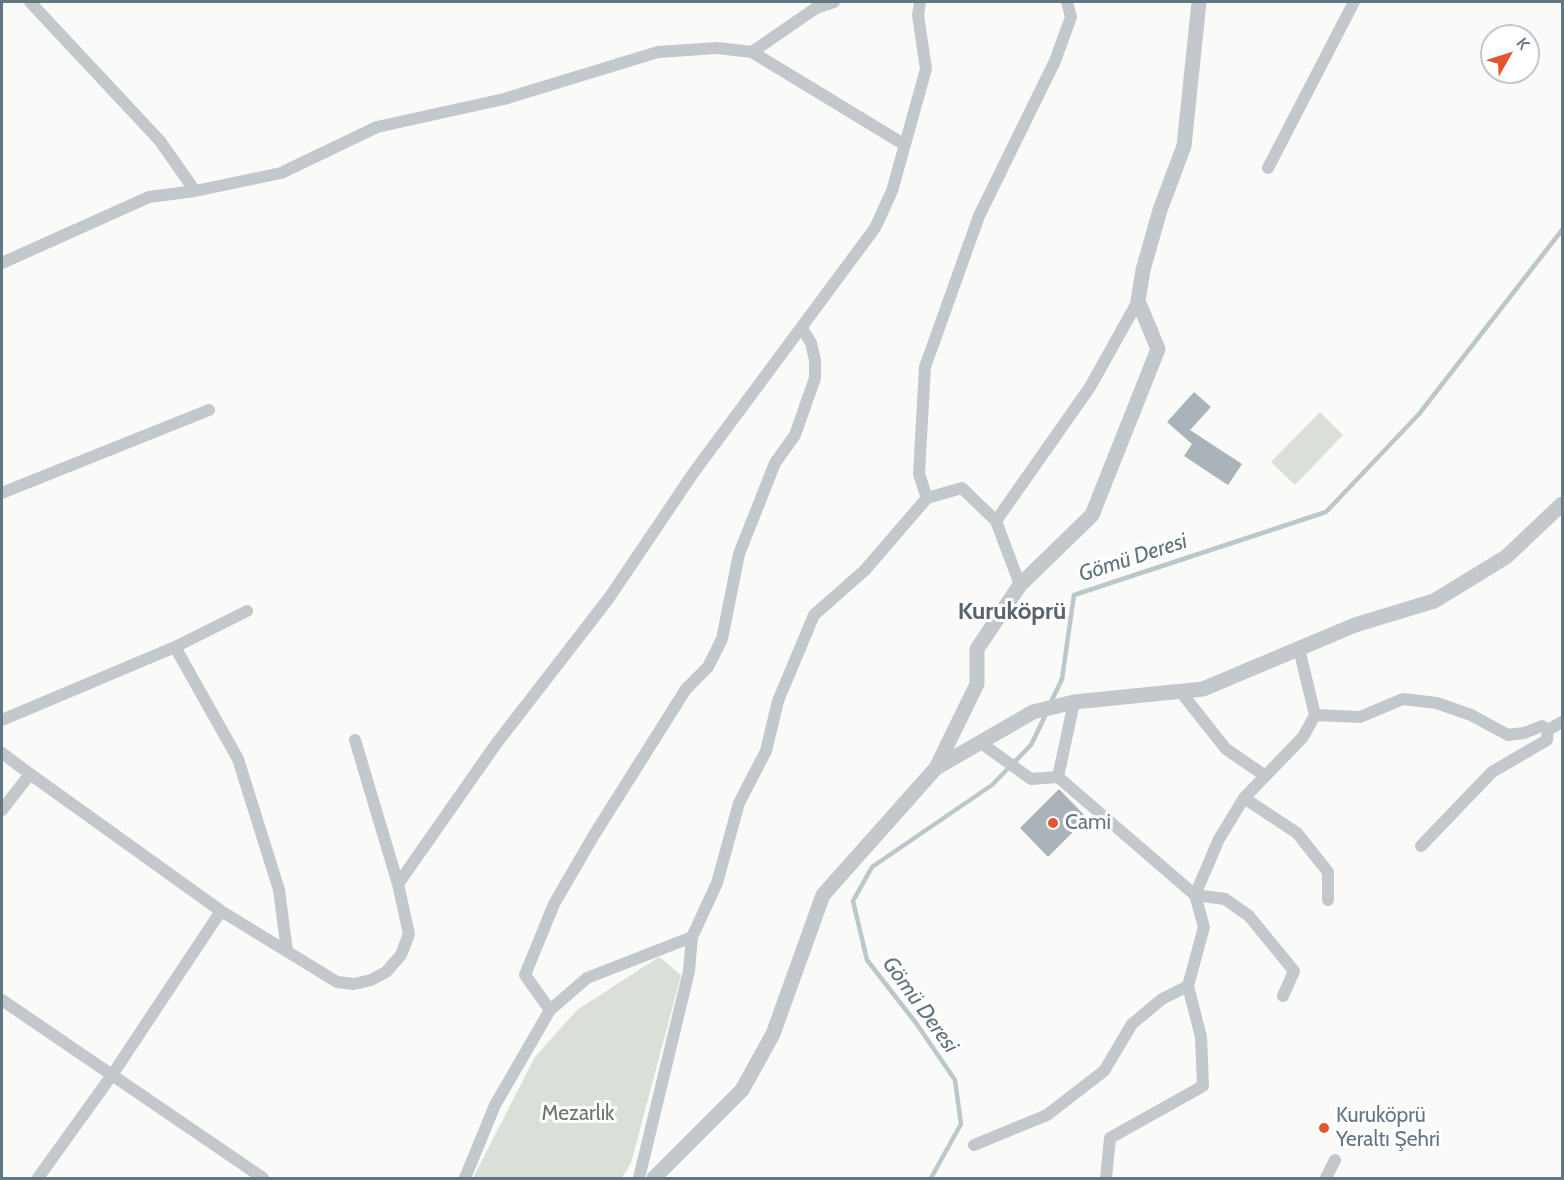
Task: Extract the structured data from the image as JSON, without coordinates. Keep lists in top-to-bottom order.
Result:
{
  "districts": ["Kuruköprü"],
  "water": ["Gömü Deresi"],
  "parks": ["Mezarlık"],
  "places": ["Cami", "Kuruköprü Yeraltı Şehri"],
  "north": "top right"
}
